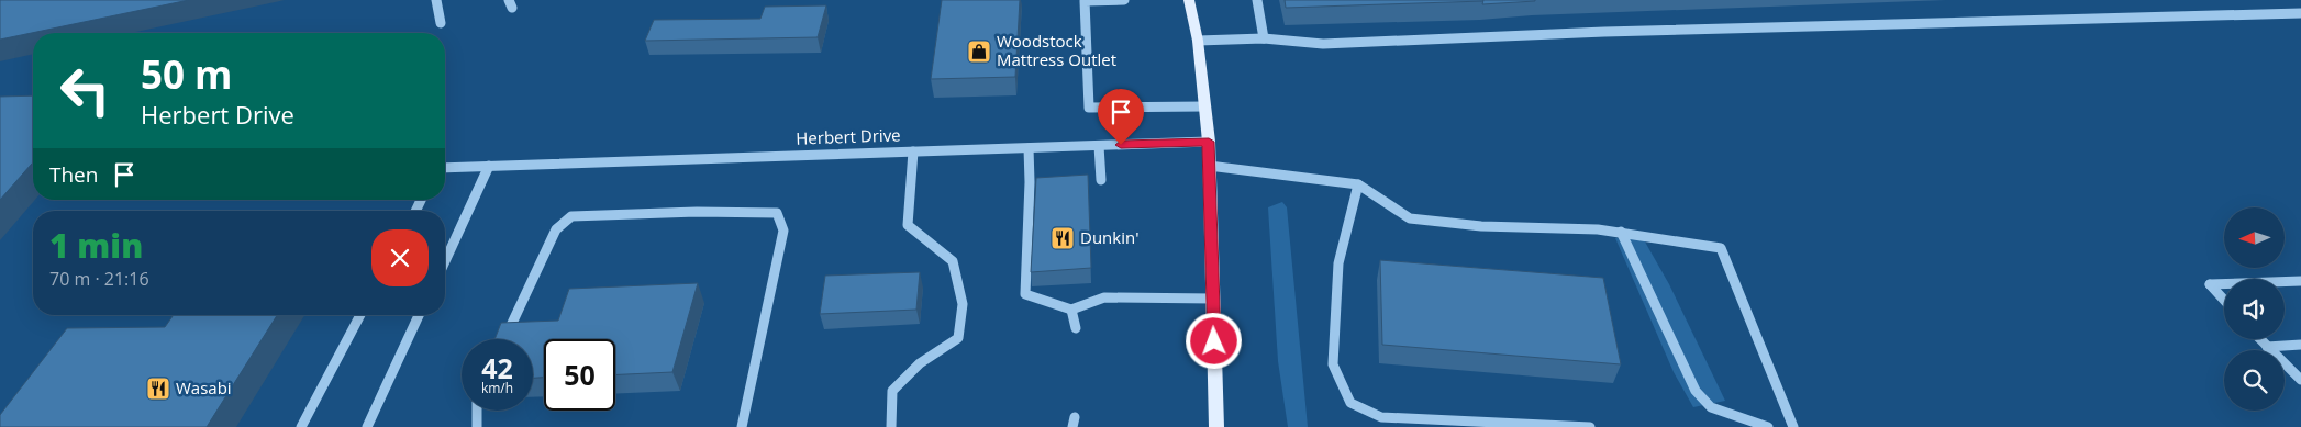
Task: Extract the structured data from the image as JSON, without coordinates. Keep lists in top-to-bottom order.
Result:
{
  "streets": {
    "street": ["Herbert Drive"]
  },
  "places": {
    "shop": ["Woodstock Mattress Outlet"],
    "restaurant": ["Dunkin'", "Wasabi"]
  },
  "north": "left",
  "page": {
    "turn": ["50 m", "Herbert Drive"],
    "then": "Then",
    "heading": ["1 min", "70 m · 21:16"],
    "speed": "42 km/h",
    "limit": "50"
  }
}
